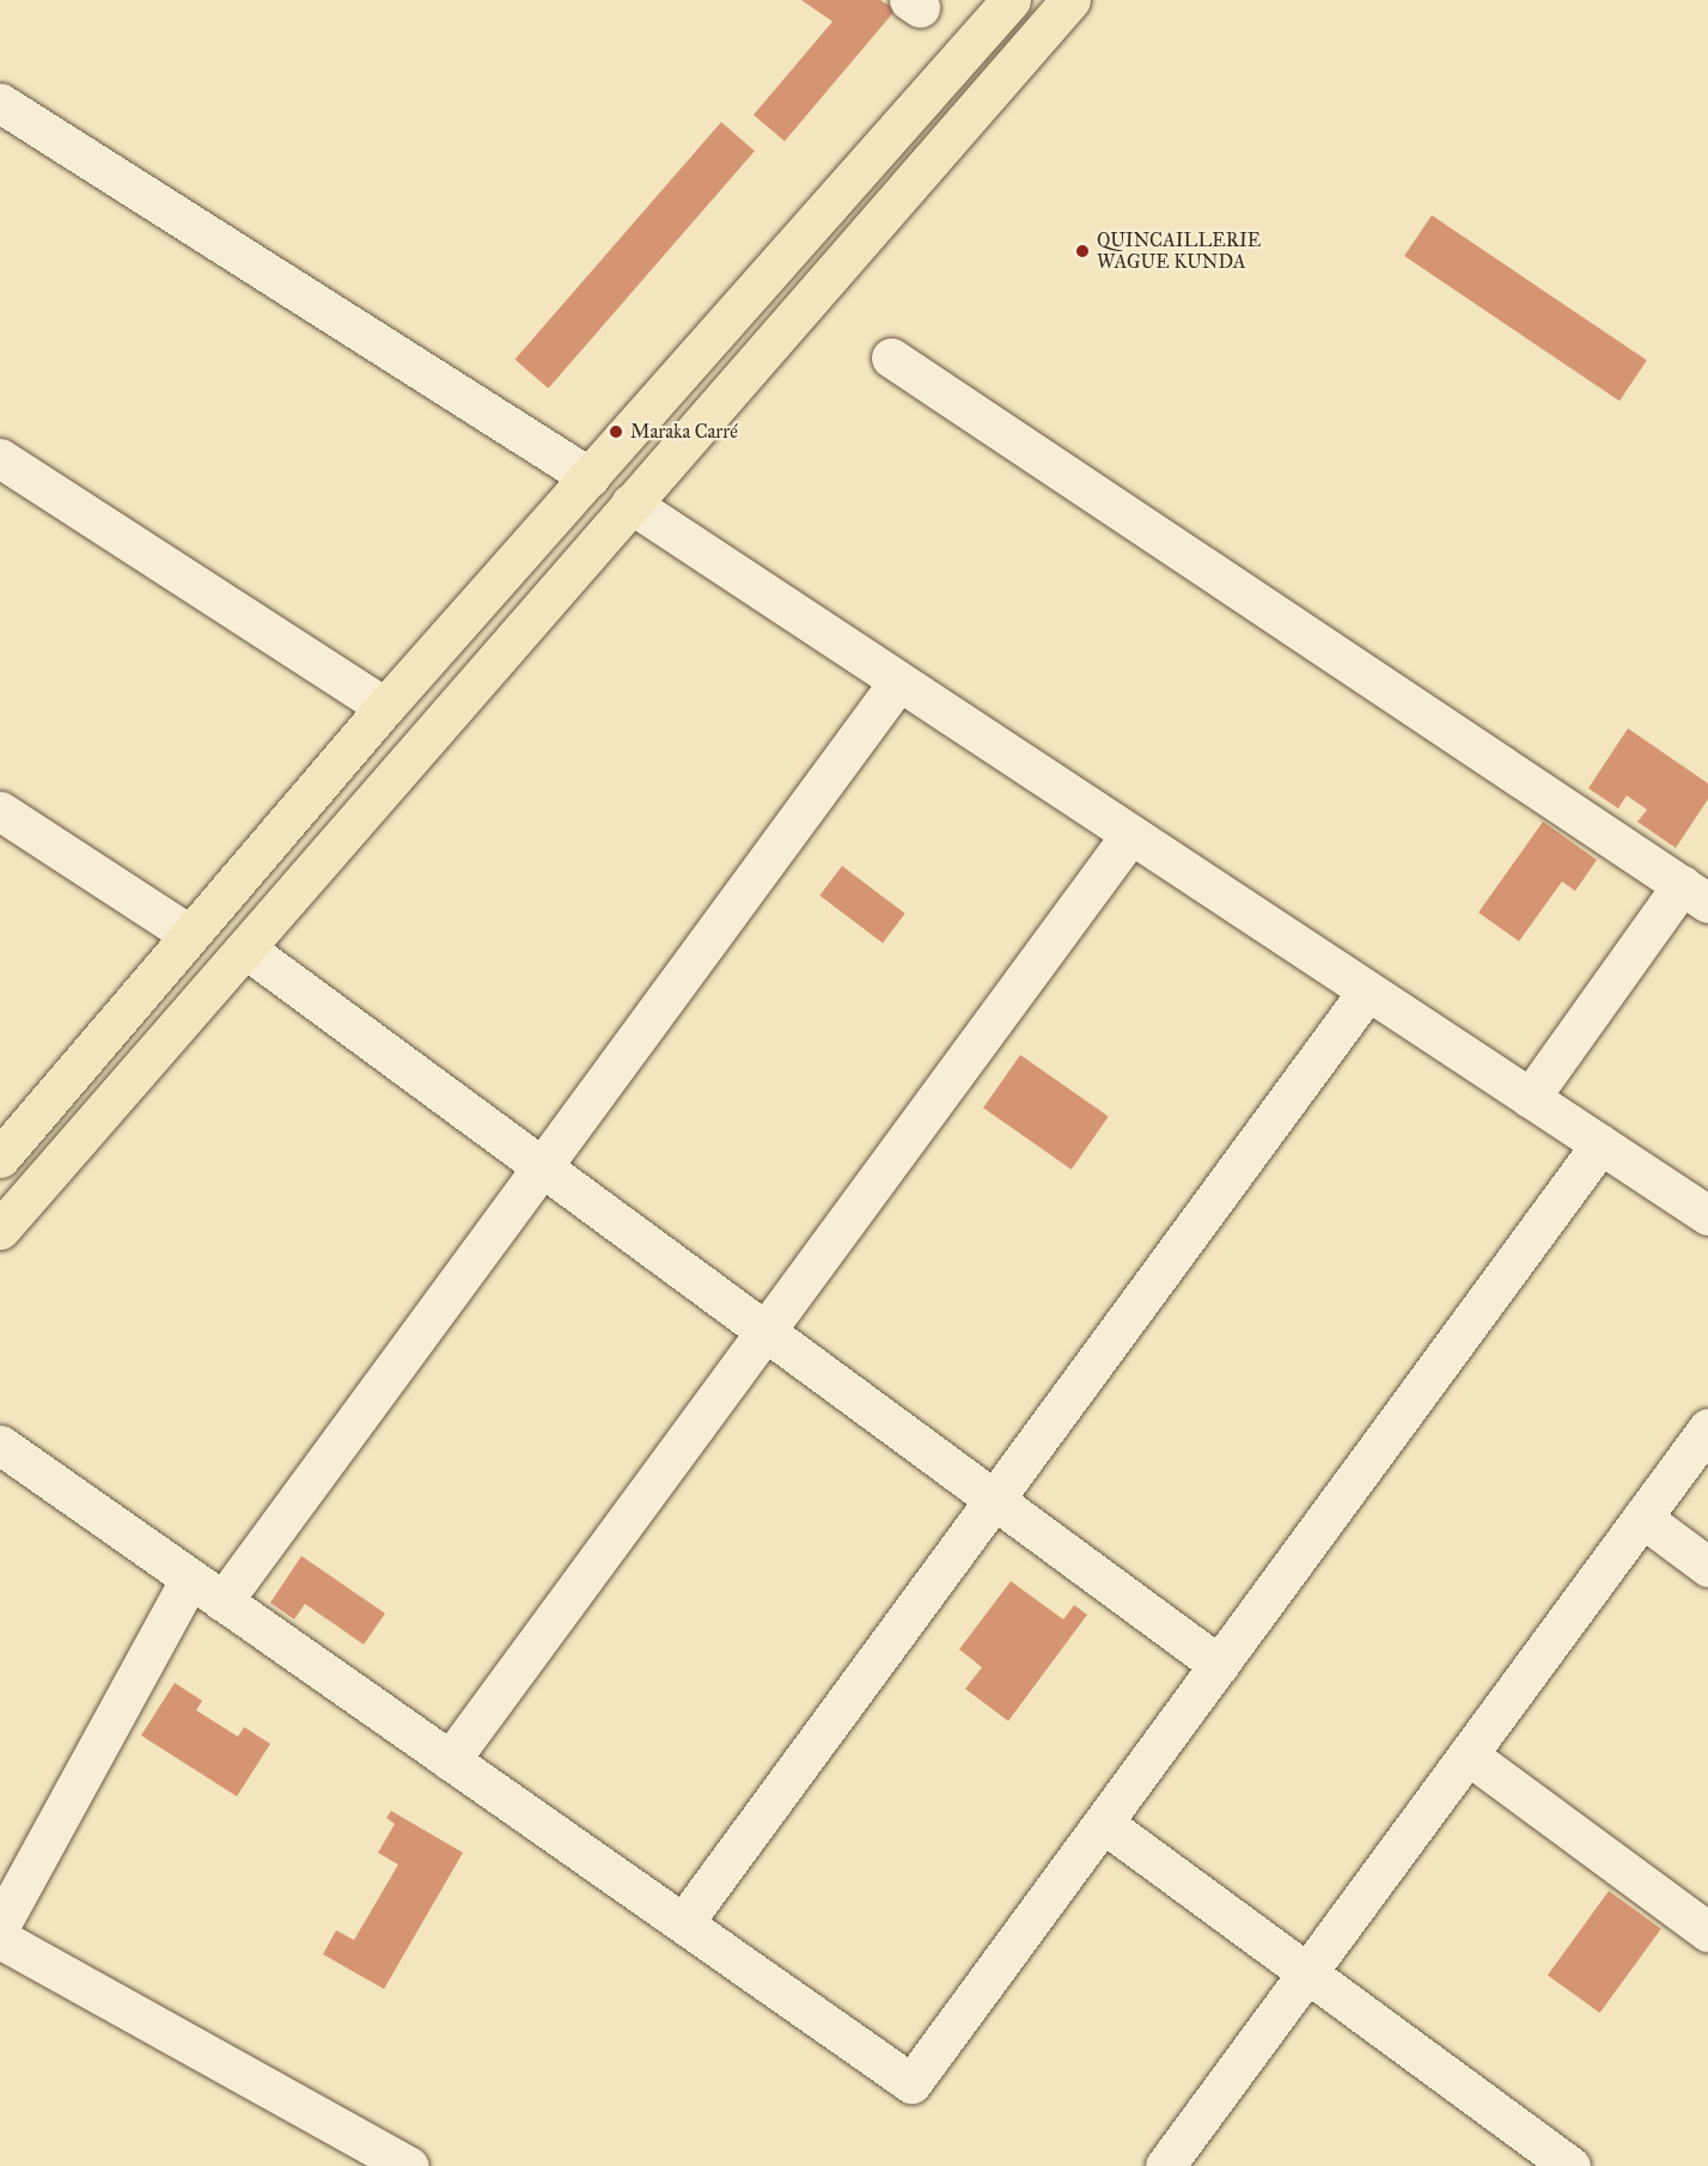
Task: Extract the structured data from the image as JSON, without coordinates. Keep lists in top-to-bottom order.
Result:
{
  "places": ["QUINCAILLERIE WAGUE KUNDA", "Maraka Carré"]
}
